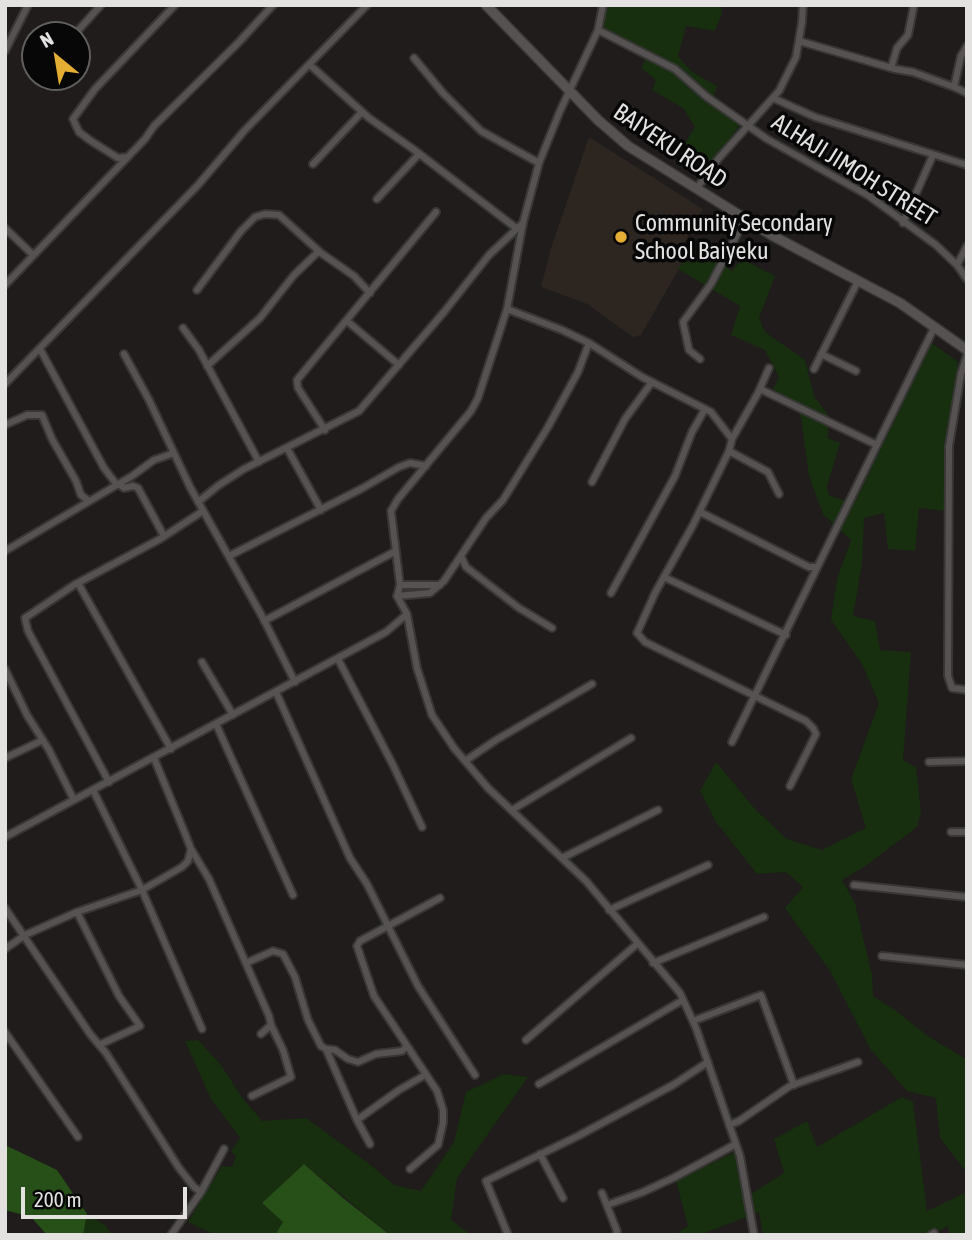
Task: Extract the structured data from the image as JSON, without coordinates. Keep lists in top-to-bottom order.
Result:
{
  "streets": {
    "main road": ["BAIYEKU ROAD"],
    "street": ["ALHAJI JIMOH STREET"]
  },
  "places": ["Community Secondary School Baiyeku"],
  "scale_bar": "200 m",
  "north": "top left"
}
